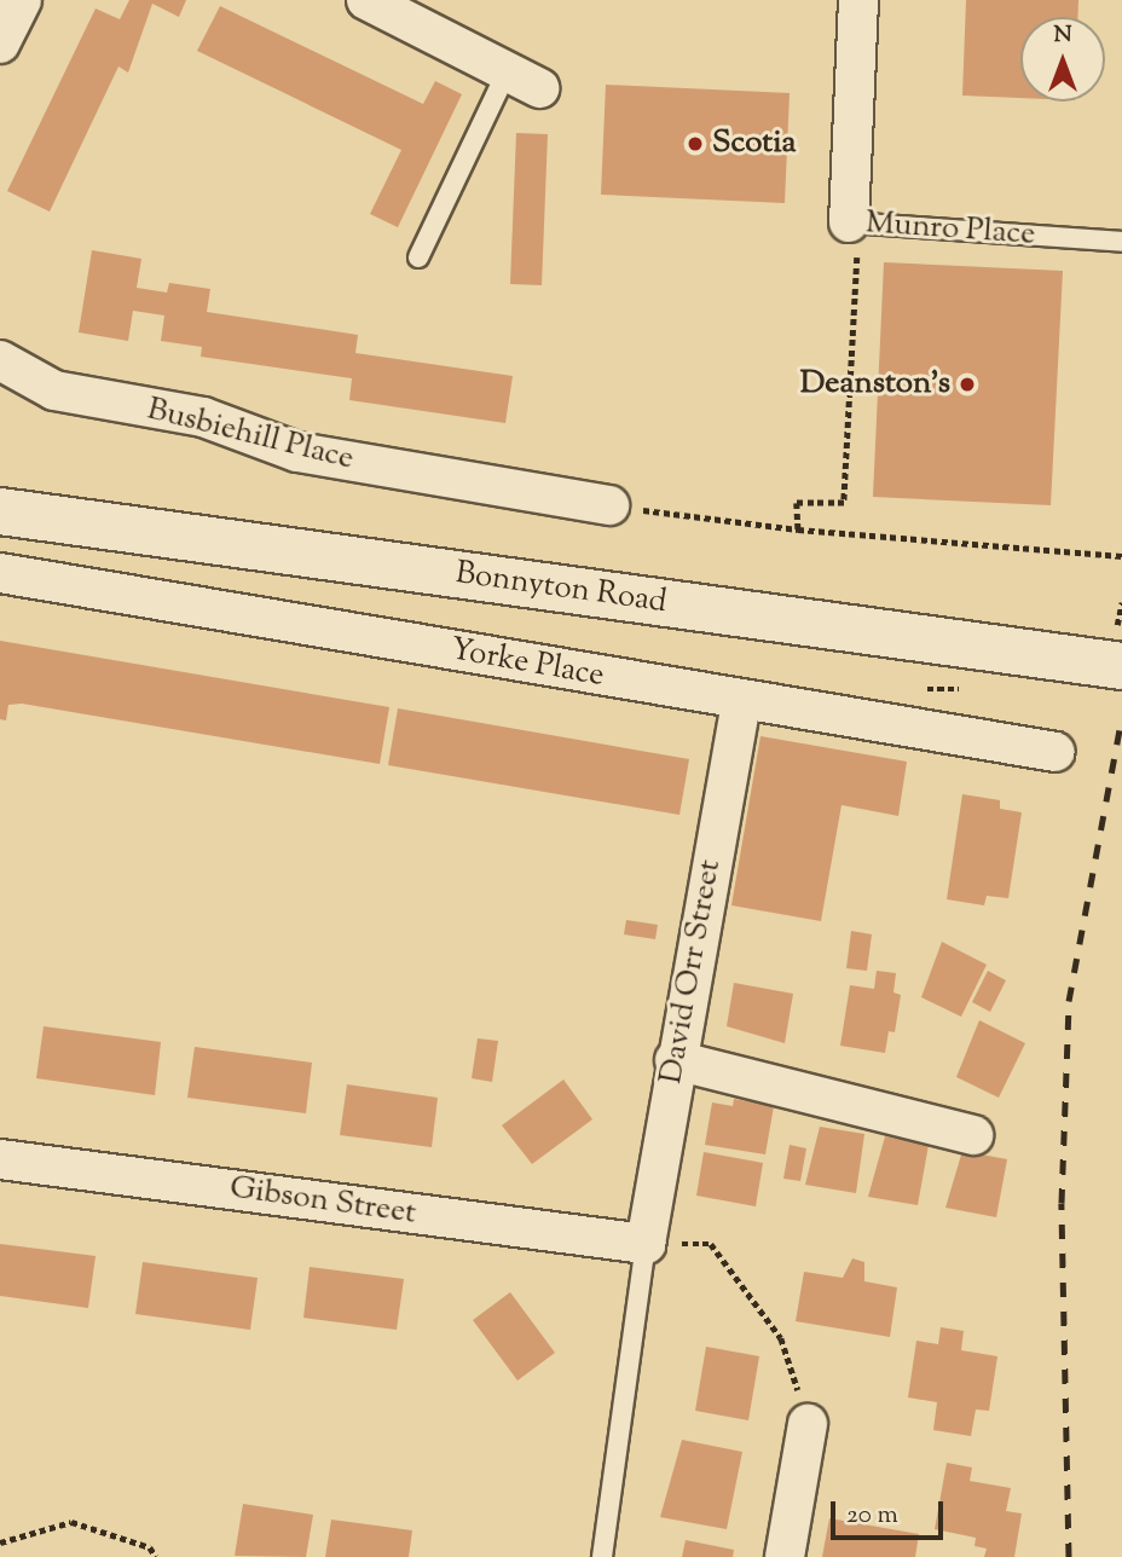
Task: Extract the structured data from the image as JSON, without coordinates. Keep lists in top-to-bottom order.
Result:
{
  "streets": {
    "street": [
      "Munro Place",
      "Busbiehill Place",
      "Bonnyton Road",
      "Yorke Place",
      "David Orr Street",
      "Gibson Street"
    ]
  },
  "crossings": [
    ["Yorke Place", "David Orr Street"],
    ["David Orr Street", "Gibson Street"]
  ],
  "places": ["Scotia", "Deanston's"],
  "scale_bar": "20 m",
  "north": "top"
}
